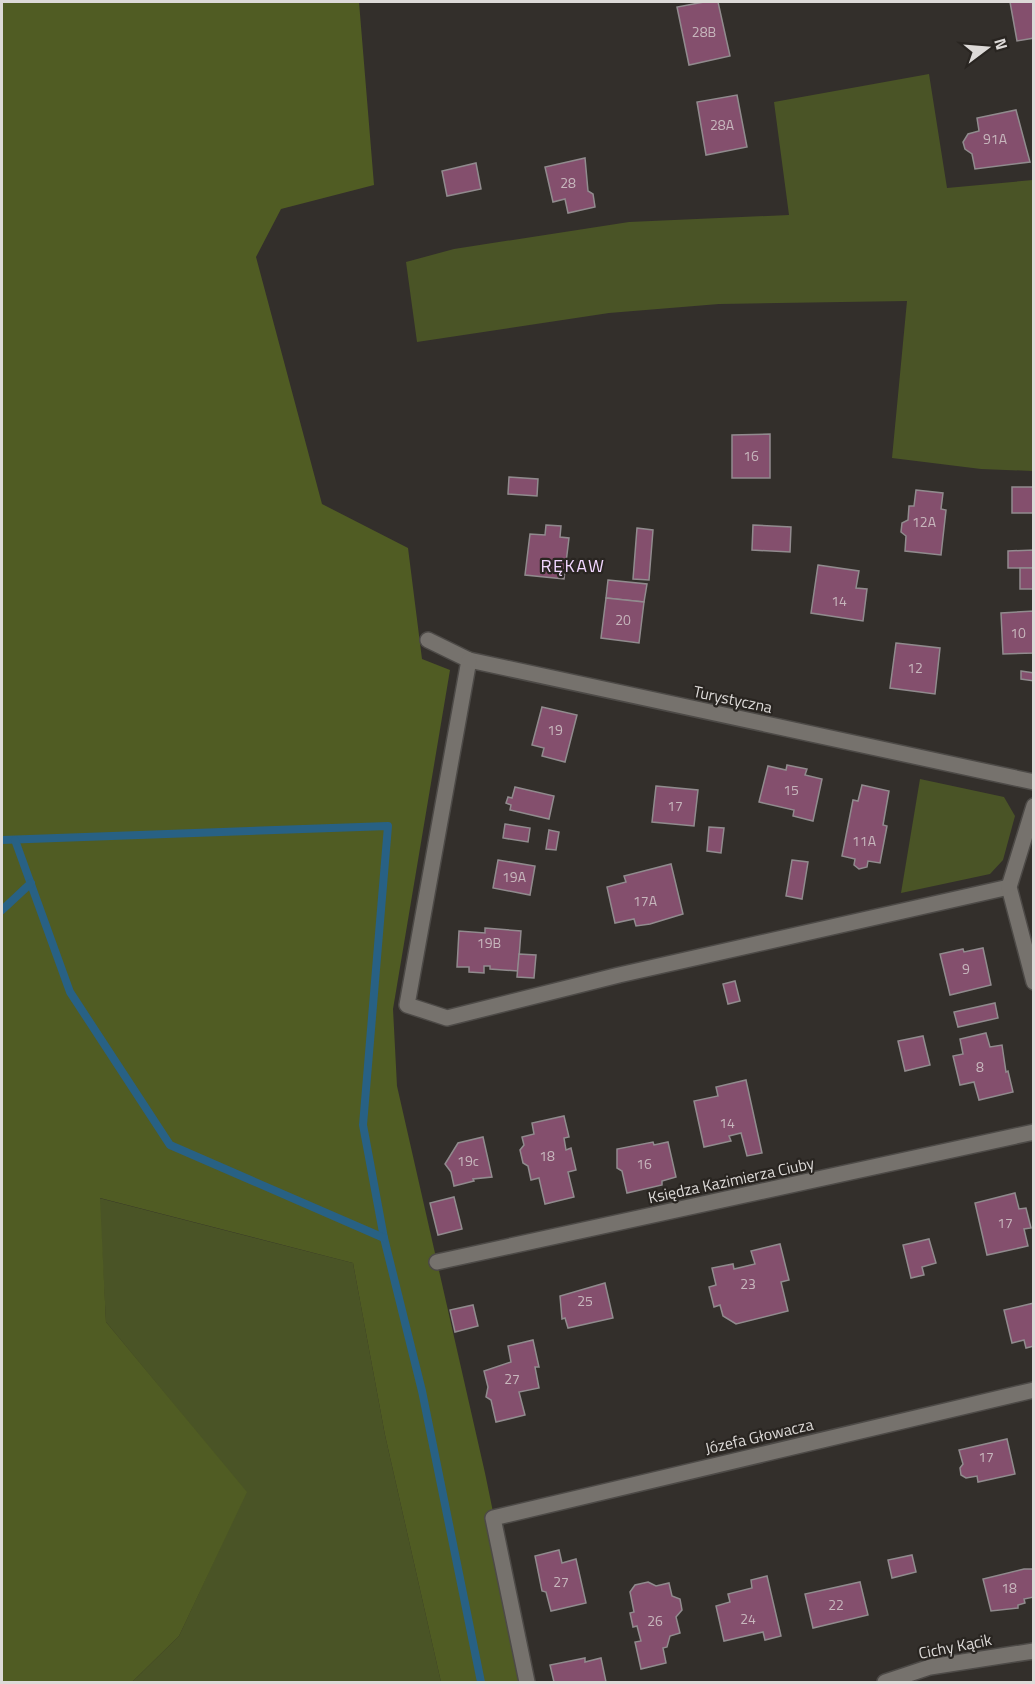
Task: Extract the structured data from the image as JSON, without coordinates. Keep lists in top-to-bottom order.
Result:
{
  "streets": {
    "street": [
      "Turystyczna",
      "Księdza Kazimierza Ciuby",
      "Józefa Głowacza",
      "Cichy Kącik"
    ]
  },
  "districts": ["RĘKAW"],
  "house_numbers": [
    "28B",
    "28A",
    "91A",
    "28",
    "16",
    "12A",
    "14",
    "20",
    "10",
    "12",
    "19",
    "15",
    "17",
    "11A",
    "19A",
    "17A",
    "19B",
    "9",
    "8",
    "14",
    "18",
    "19c",
    "16",
    "17",
    "23",
    "25",
    "27",
    "17",
    "27",
    "18",
    "22",
    "24",
    "26"
  ],
  "north": "right"
}
